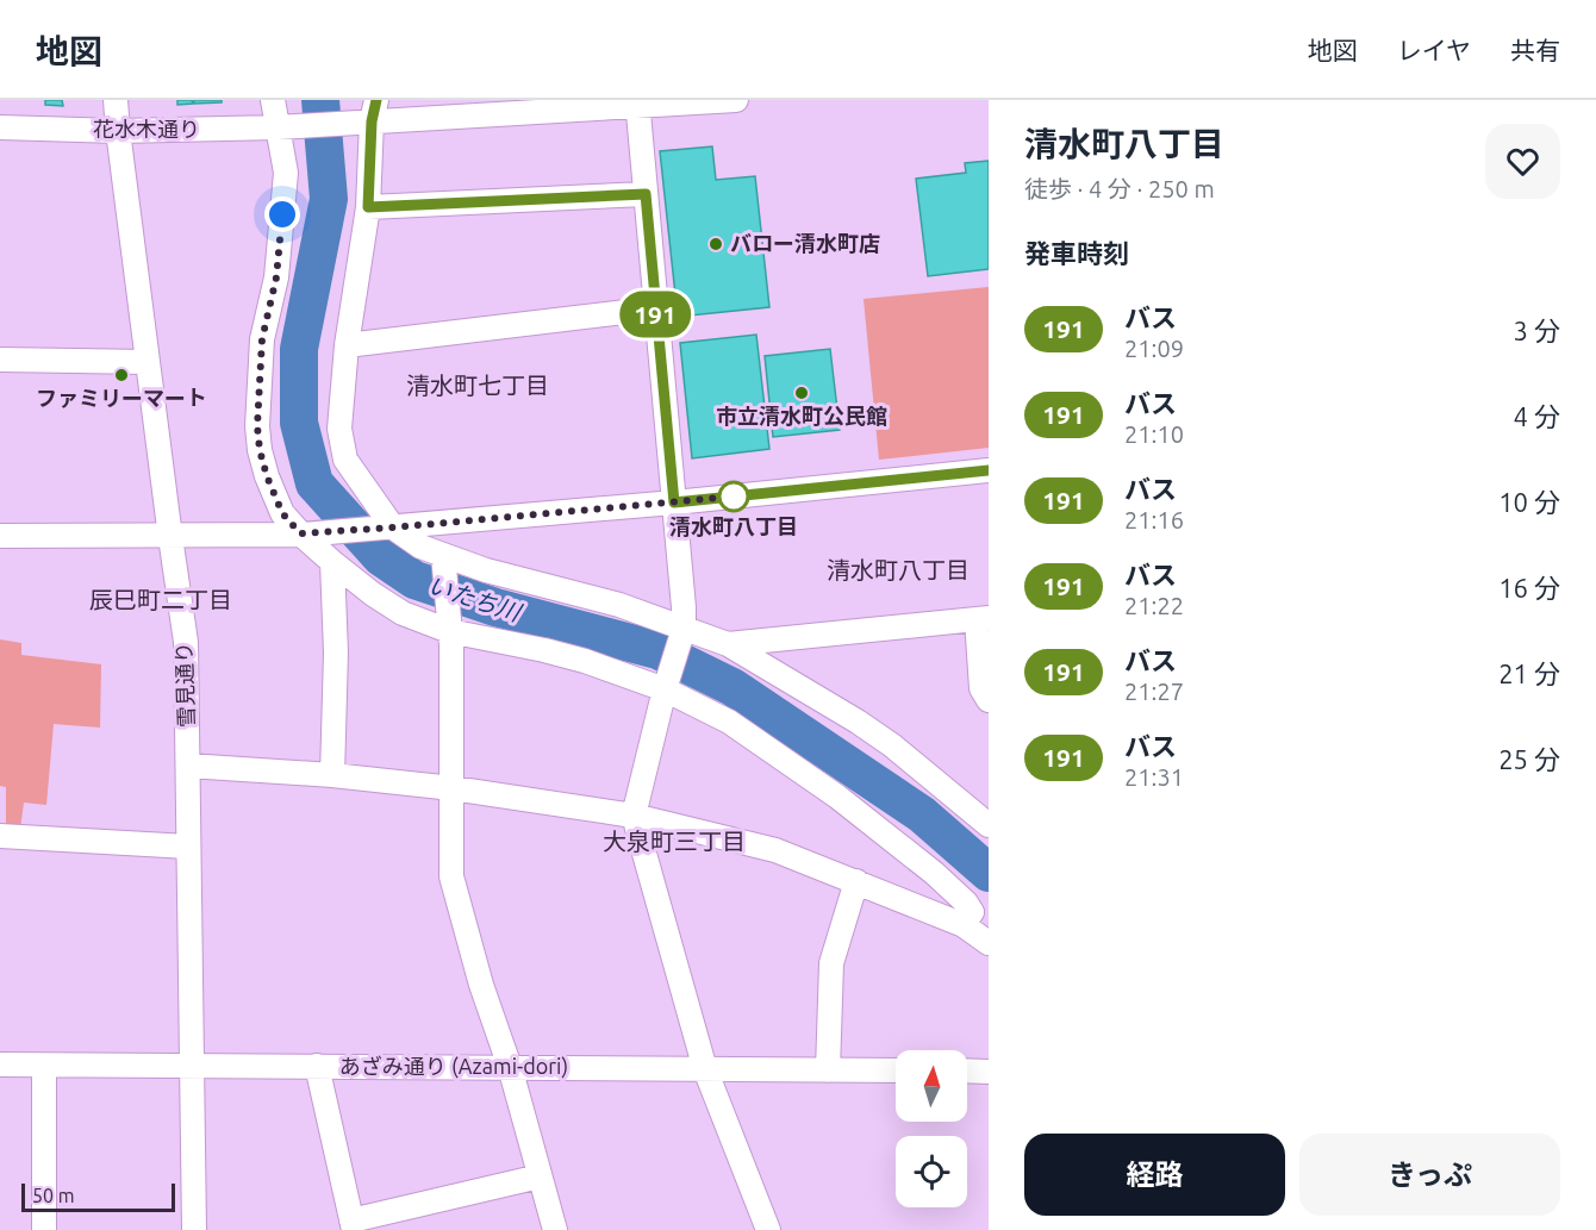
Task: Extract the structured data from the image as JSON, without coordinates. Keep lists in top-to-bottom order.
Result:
{
  "streets": {
    "street": ["花水木通り", "雪見通り", "あざみ通り (Azami-dori)"]
  },
  "crossings": [
    ["花水木通り", "雪見通り"],
    ["雪見通り", "あざみ通り (Azami-dori)"]
  ],
  "districts": [
    "清水町七丁目",
    "清水町八丁目",
    "辰巳町二丁目",
    "大泉町三丁目"
  ],
  "water": ["いたち川"],
  "places": [
    "バロー清水町店",
    "ファミリーマート",
    "市立清水町公民館",
    "清水町八丁目"
  ],
  "lines": ["bus line 191"],
  "scale_bar": "50 m",
  "north": "top",
  "page": {
    "header": "地図",
    "nav": ["地図", "レイヤ", "共有"],
    "on_map": "191",
    "heading": [
      ["清水町八丁目", "徒歩 · 4 分 · 250 m"],
      "発車時刻"
    ],
    "list": [
      {
        "mark": "191",
        "name": "バス",
        "note": "21:09",
        "value": "3 分"
      },
      {
        "mark": "191",
        "name": "バス",
        "note": "21:10",
        "value": "4 分"
      },
      {
        "mark": "191",
        "name": "バス",
        "note": "21:16",
        "value": "10 分"
      },
      {
        "mark": "191",
        "name": "バス",
        "note": "21:22",
        "value": "16 分"
      },
      {
        "mark": "191",
        "name": "バス",
        "note": "21:27",
        "value": "21 分"
      },
      {
        "mark": "191",
        "name": "バス",
        "note": "21:31",
        "value": "25 分"
      }
    ],
    "buttons": ["経路", "きっぷ"],
    "scale": "50 m"
  }
}
